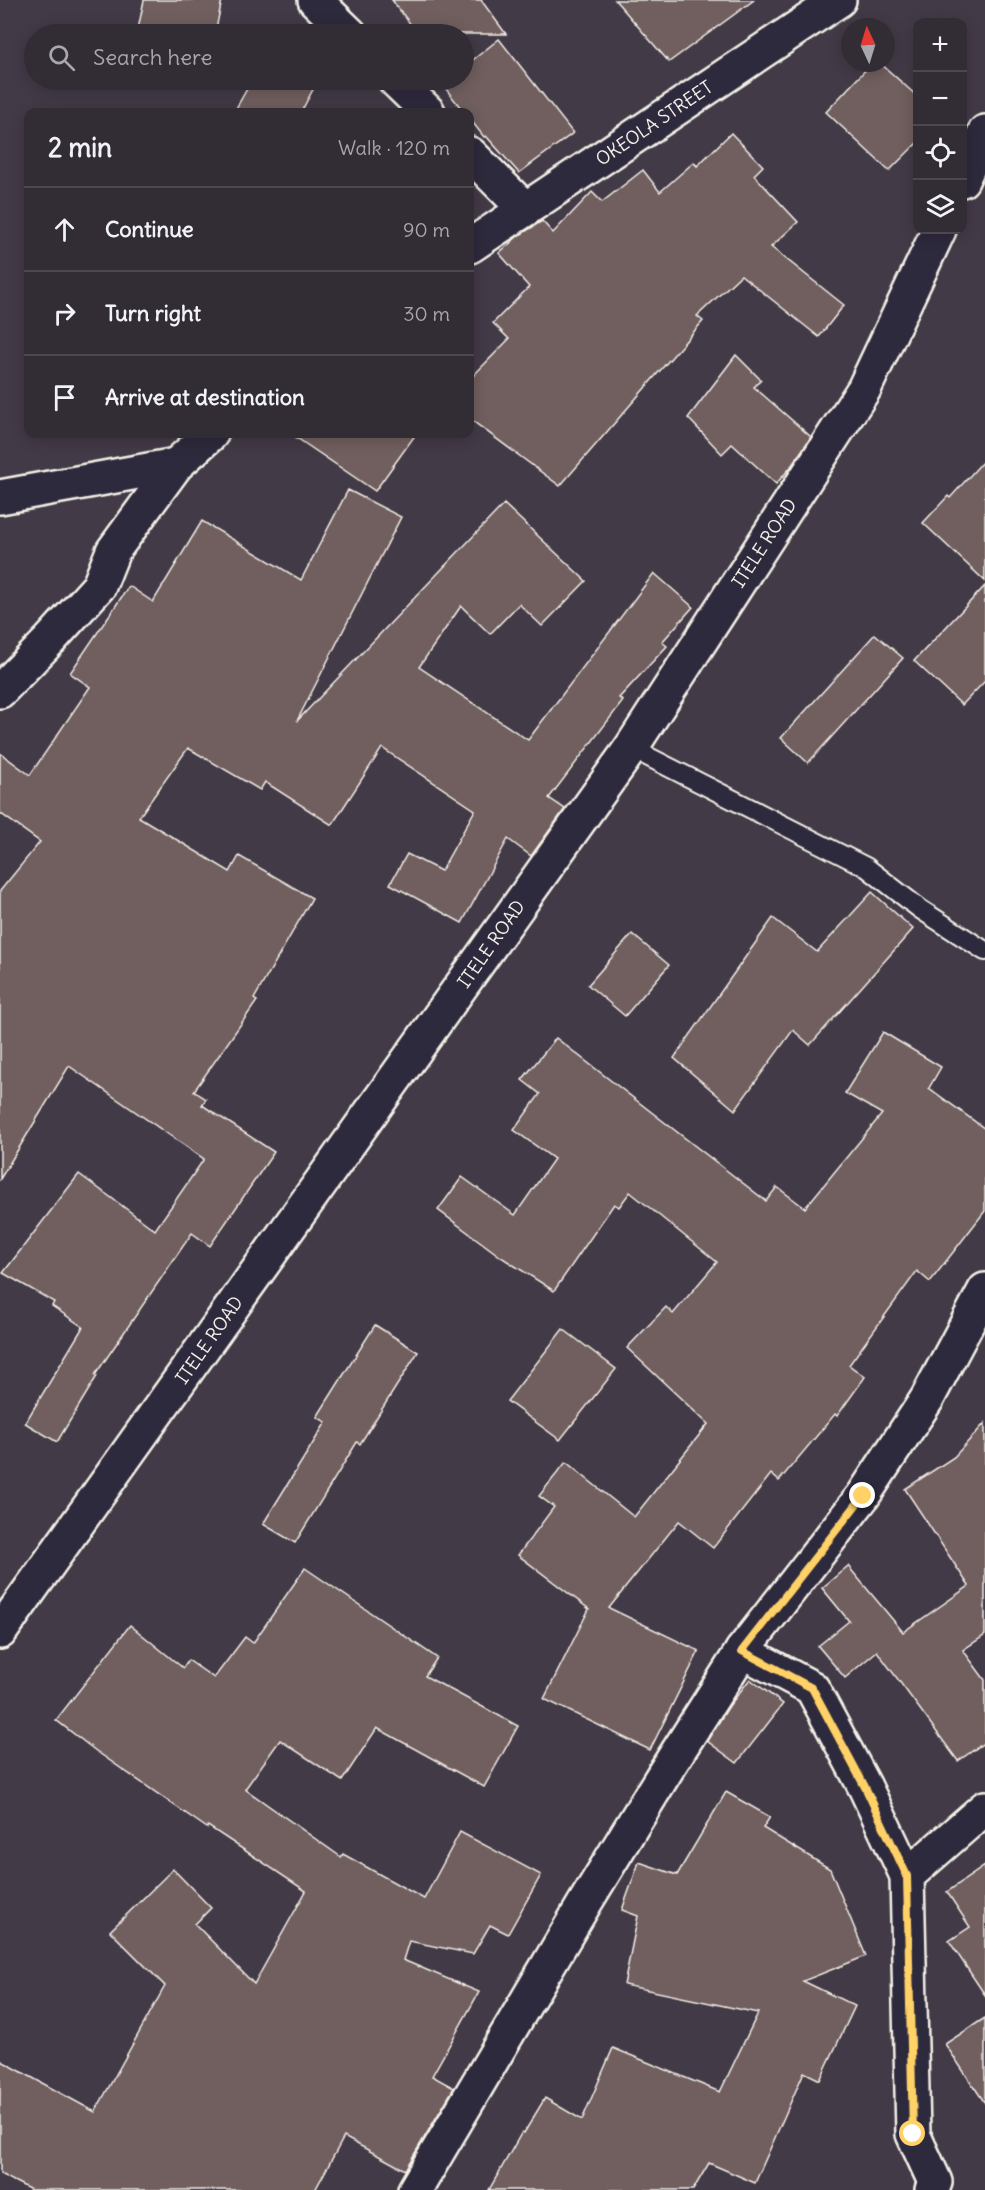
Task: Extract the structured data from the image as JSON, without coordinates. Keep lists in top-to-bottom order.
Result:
{
  "streets": {
    "street": ["OKEOLA STREET", "ITELE ROAD"]
  },
  "north": "top",
  "page": {
    "map_buttons": ["+", "−"],
    "search": "Search here",
    "heading": ["2 min", "Walk · 120 m"],
    "list": [
      ["Continue", "90 m"],
      ["Turn right", "30 m"],
      "Arrive at destination"
    ]
  }
}
